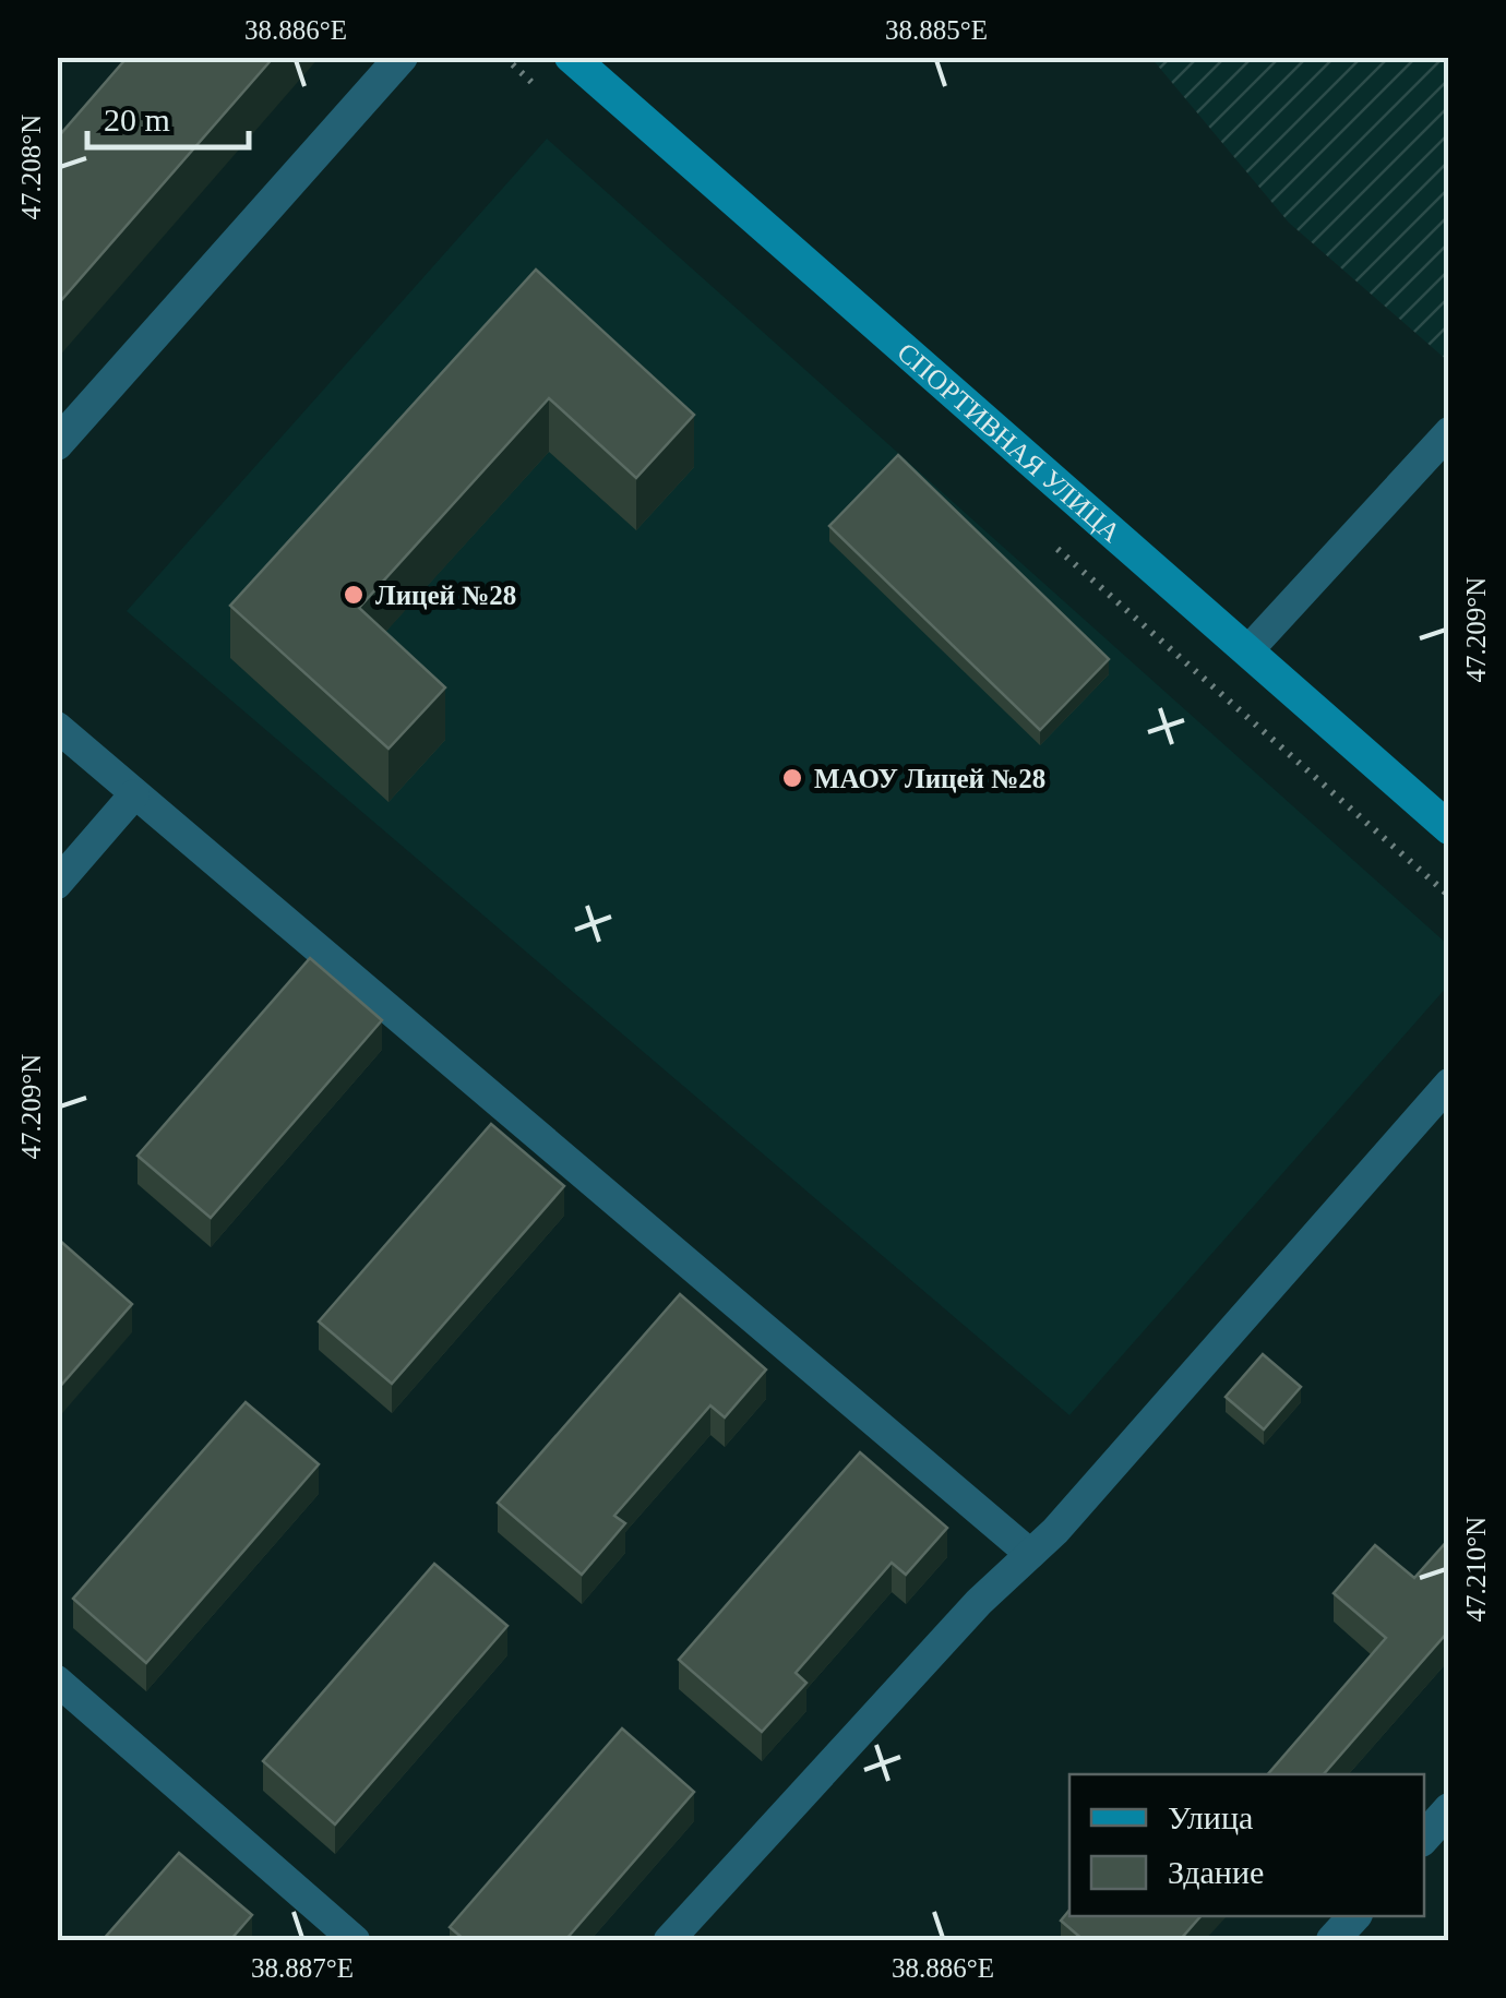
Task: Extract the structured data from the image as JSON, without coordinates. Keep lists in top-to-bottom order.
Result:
{
  "streets": {
    "street": ["СПОРТИВНАЯ УЛИЦА"]
  },
  "places": ["Лицей №28", "МАОУ Лицей №28"],
  "legend": ["Улица", "Здание"],
  "scale_bar": "20 m",
  "coordinates": [
    "38.886°E",
    "38.885°E",
    "47.208°N",
    "47.209°N",
    "47.210°N",
    "38.887°E"
  ]
}
